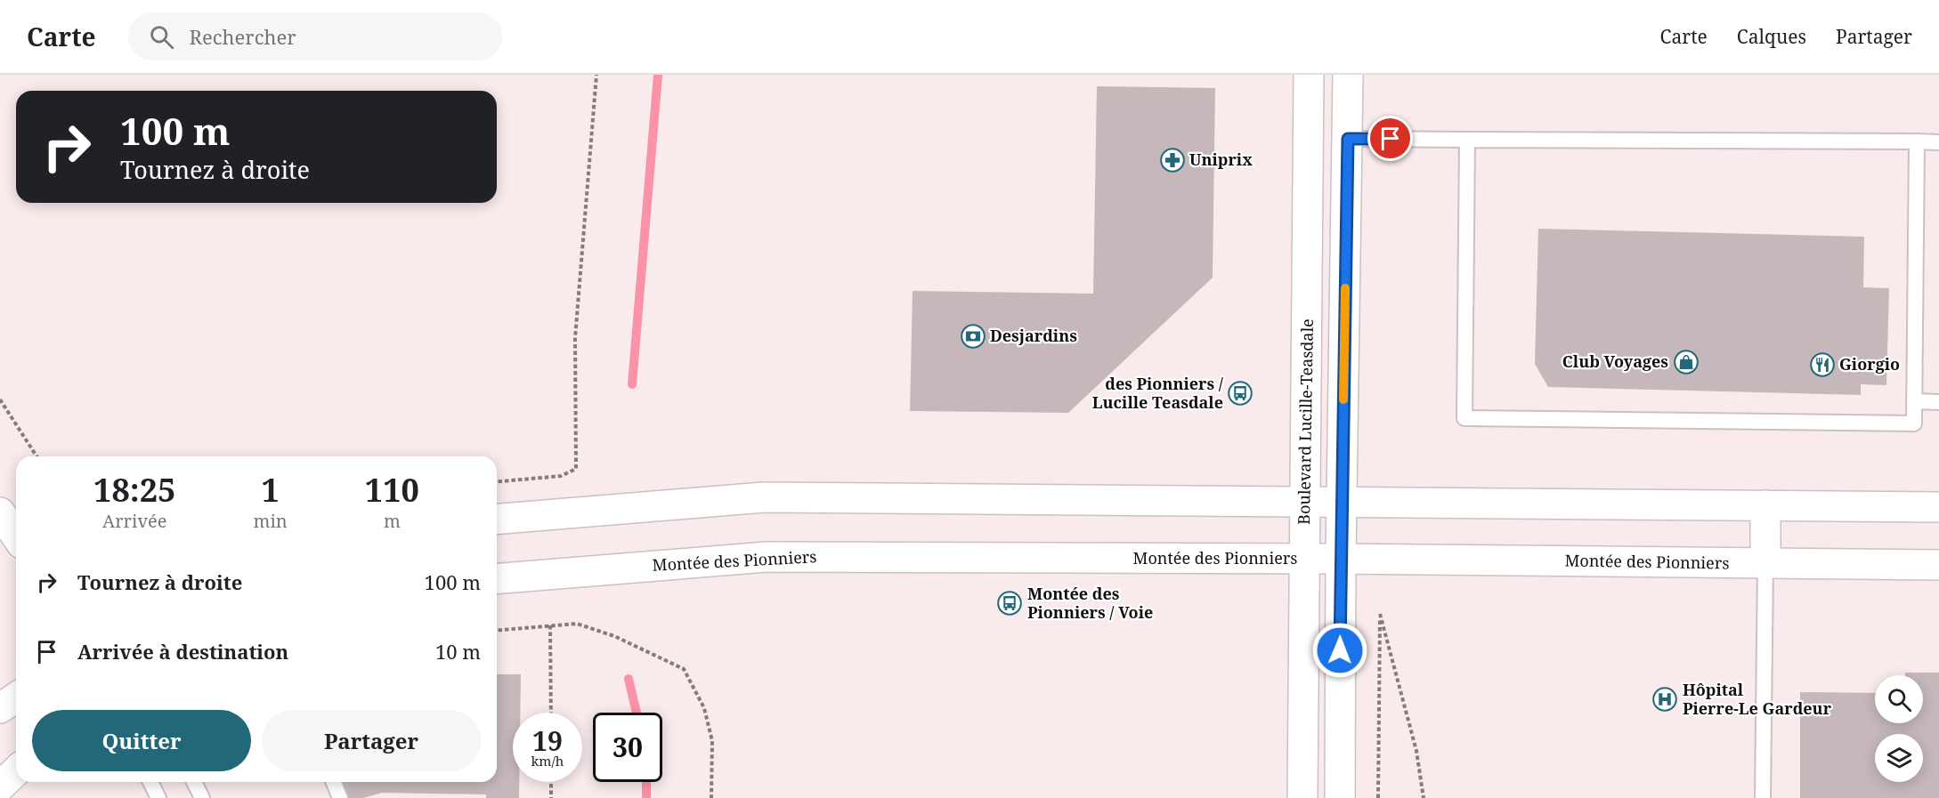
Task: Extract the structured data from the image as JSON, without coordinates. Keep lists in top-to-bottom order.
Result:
{
  "streets": {
    "street": ["Boulevard Lucille-Teasdale", "Montée des Pionniers"]
  },
  "crossings": [
    ["Boulevard Lucille-Teasdale", "Montée des Pionniers"]
  ],
  "places": {
    "pharmacy": ["Uniprix"],
    "bank": ["Desjardins"],
    "shop": ["Club Voyages"],
    "restaurant": ["Giorgio"],
    "bus stop": ["des Pionniers / Lucille Teasdale", "Montée des Pionniers / Voie"],
    "hospital": ["Hôpital Pierre-Le Gardeur"]
  },
  "page": {
    "header": "Carte",
    "search": "Rechercher",
    "nav": ["Carte", "Calques", "Partager"],
    "turn": ["100 m", "Tournez à droite"],
    "eta": [
      "18:25",
      "Arrivée",
      "1",
      "min",
      "110",
      "m"
    ],
    "list": [
      {
        "name": "Tournez à droite",
        "value": "100 m"
      },
      {
        "name": "Arrivée à destination",
        "value": "10 m"
      }
    ],
    "buttons": ["Quitter", "Partager"],
    "speed": "19 km/h",
    "limit": "30"
  }
}
